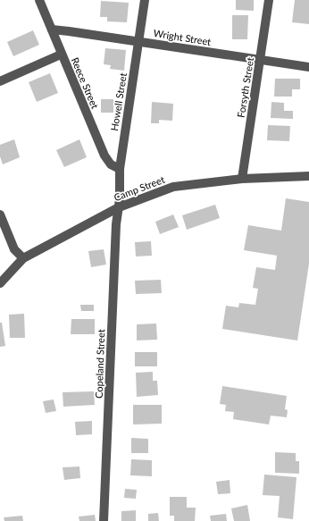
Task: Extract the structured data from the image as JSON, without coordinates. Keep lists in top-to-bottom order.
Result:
{
  "streets": {
    "street": [
      "Wright Street",
      "Reece Street",
      "Forsyth Street",
      "Howell Street",
      "Camp Street",
      "Copeland Street"
    ]
  },
  "crossings": [
    ["Wright Street", "Reece Street"],
    ["Wright Street", "Forsyth Street"],
    ["Wright Street", "Howell Street"],
    ["Reece Street", "Howell Street"],
    ["Forsyth Street", "Camp Street"],
    ["Howell Street", "Camp Street"],
    ["Howell Street", "Copeland Street"],
    ["Camp Street", "Copeland Street"]
  ]
}
